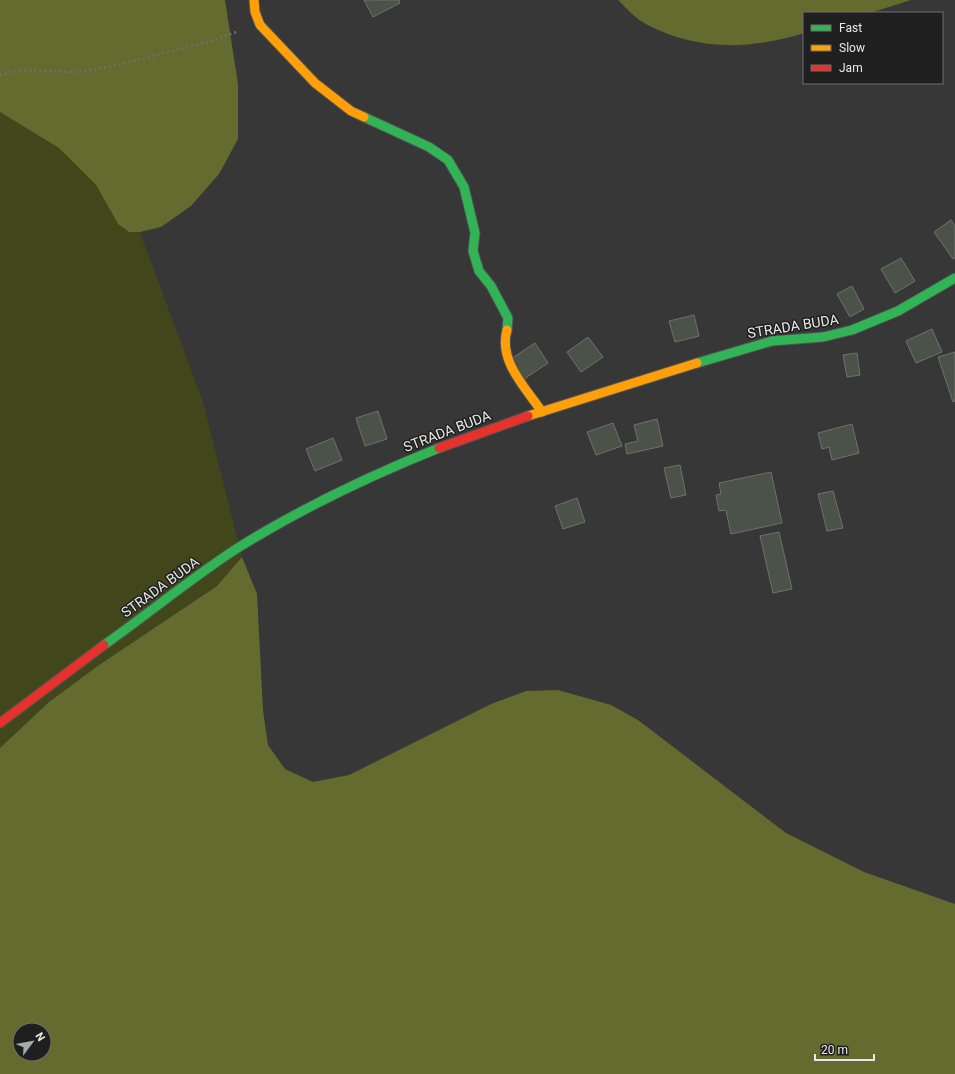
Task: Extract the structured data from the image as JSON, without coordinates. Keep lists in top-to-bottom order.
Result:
{
  "streets": {
    "street": ["STRADA BUDA"]
  },
  "legend": ["Fast", "Slow", "Jam"],
  "scale_bar": "20 m",
  "north": "top right"
}
